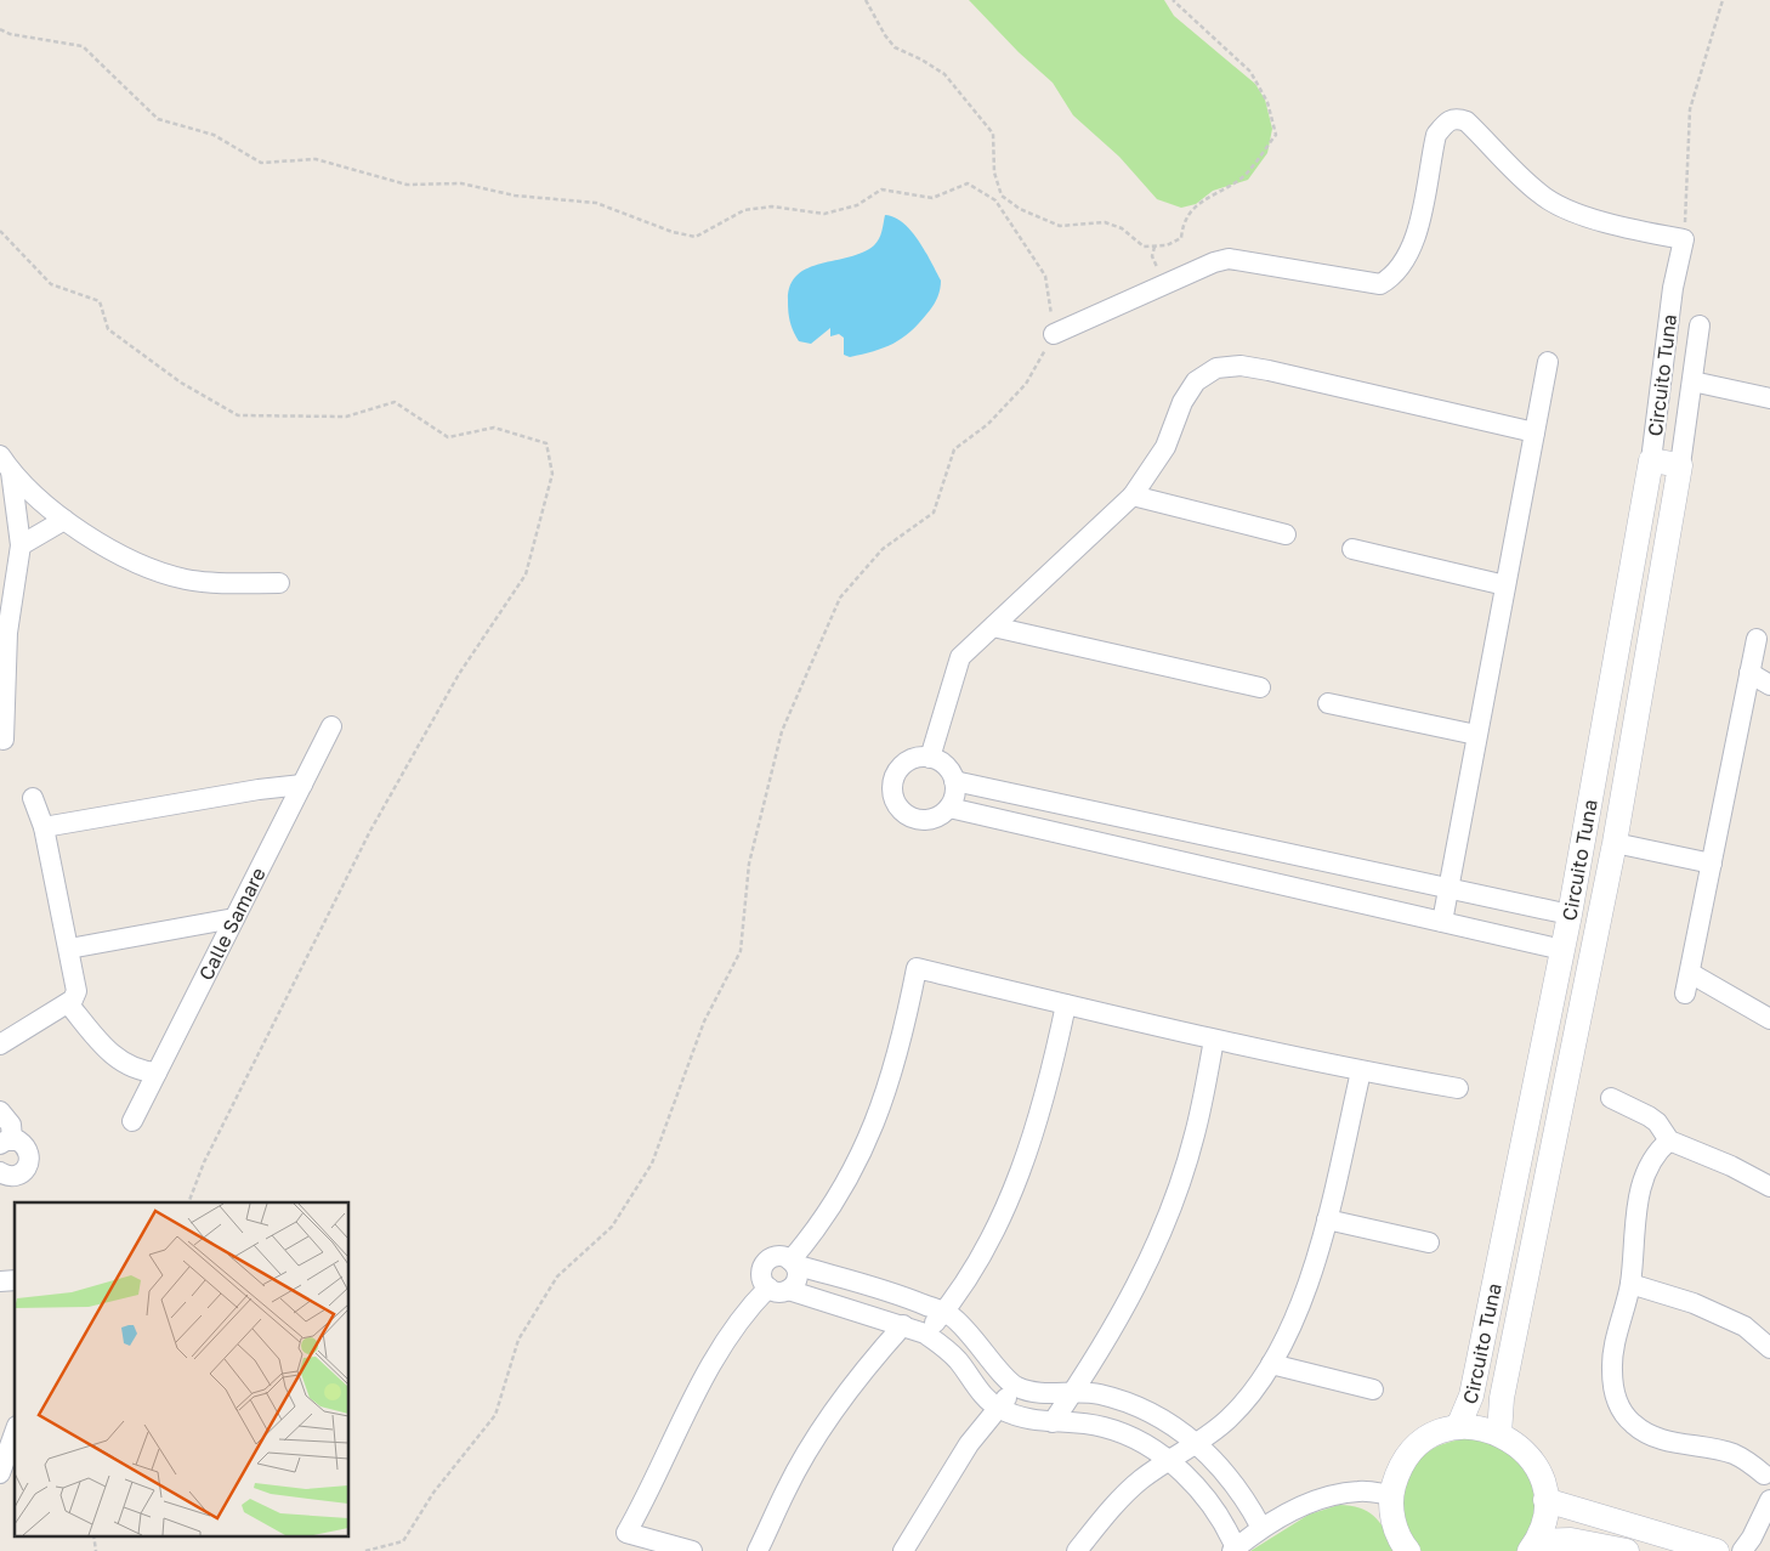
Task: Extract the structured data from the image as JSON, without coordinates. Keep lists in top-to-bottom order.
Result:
{
  "streets": {
    "street": ["Circuito Tuna", "Calle Samare"]
  }
}
